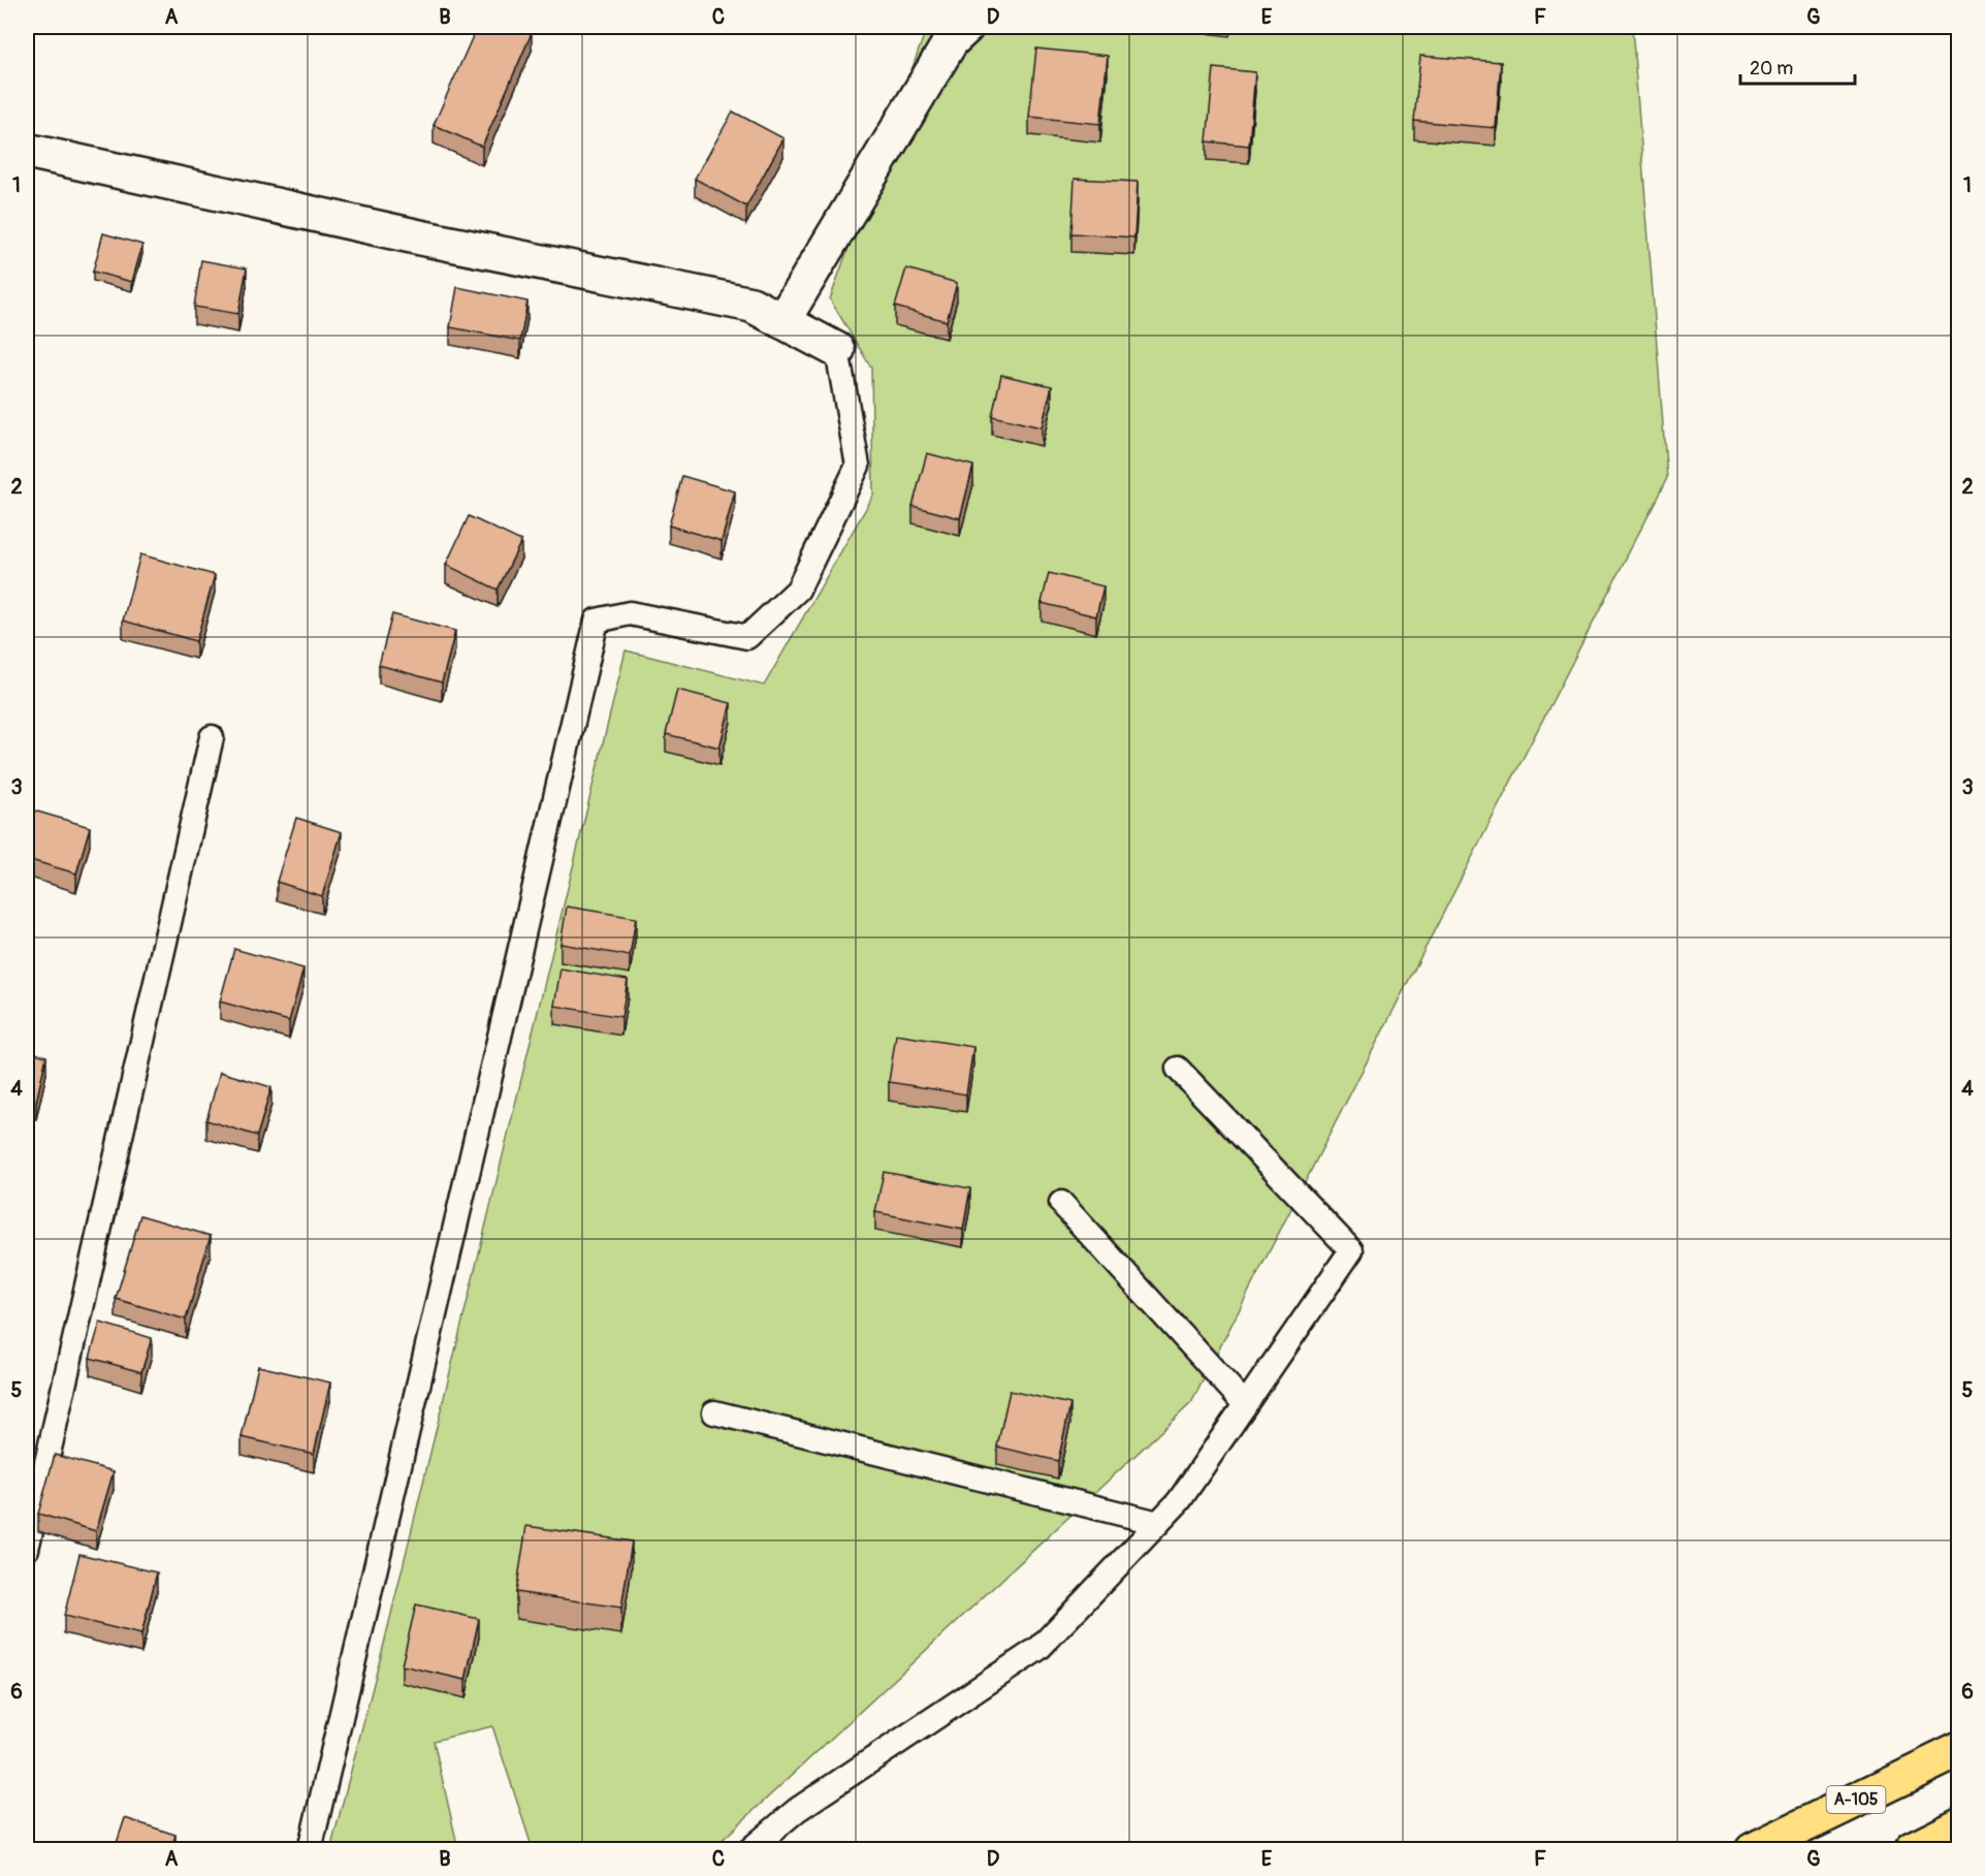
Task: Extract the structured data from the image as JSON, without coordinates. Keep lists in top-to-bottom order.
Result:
{
  "streets": {
    "highway": ["А-105"]
  },
  "scale_bar": "20 m",
  "grid": {
    "columns": [
      "A",
      "B",
      "C",
      "D",
      "E",
      "F",
      "G"
    ],
    "rows": [
      "1",
      "2",
      "3",
      "4",
      "5",
      "6"
    ]
  }
}
